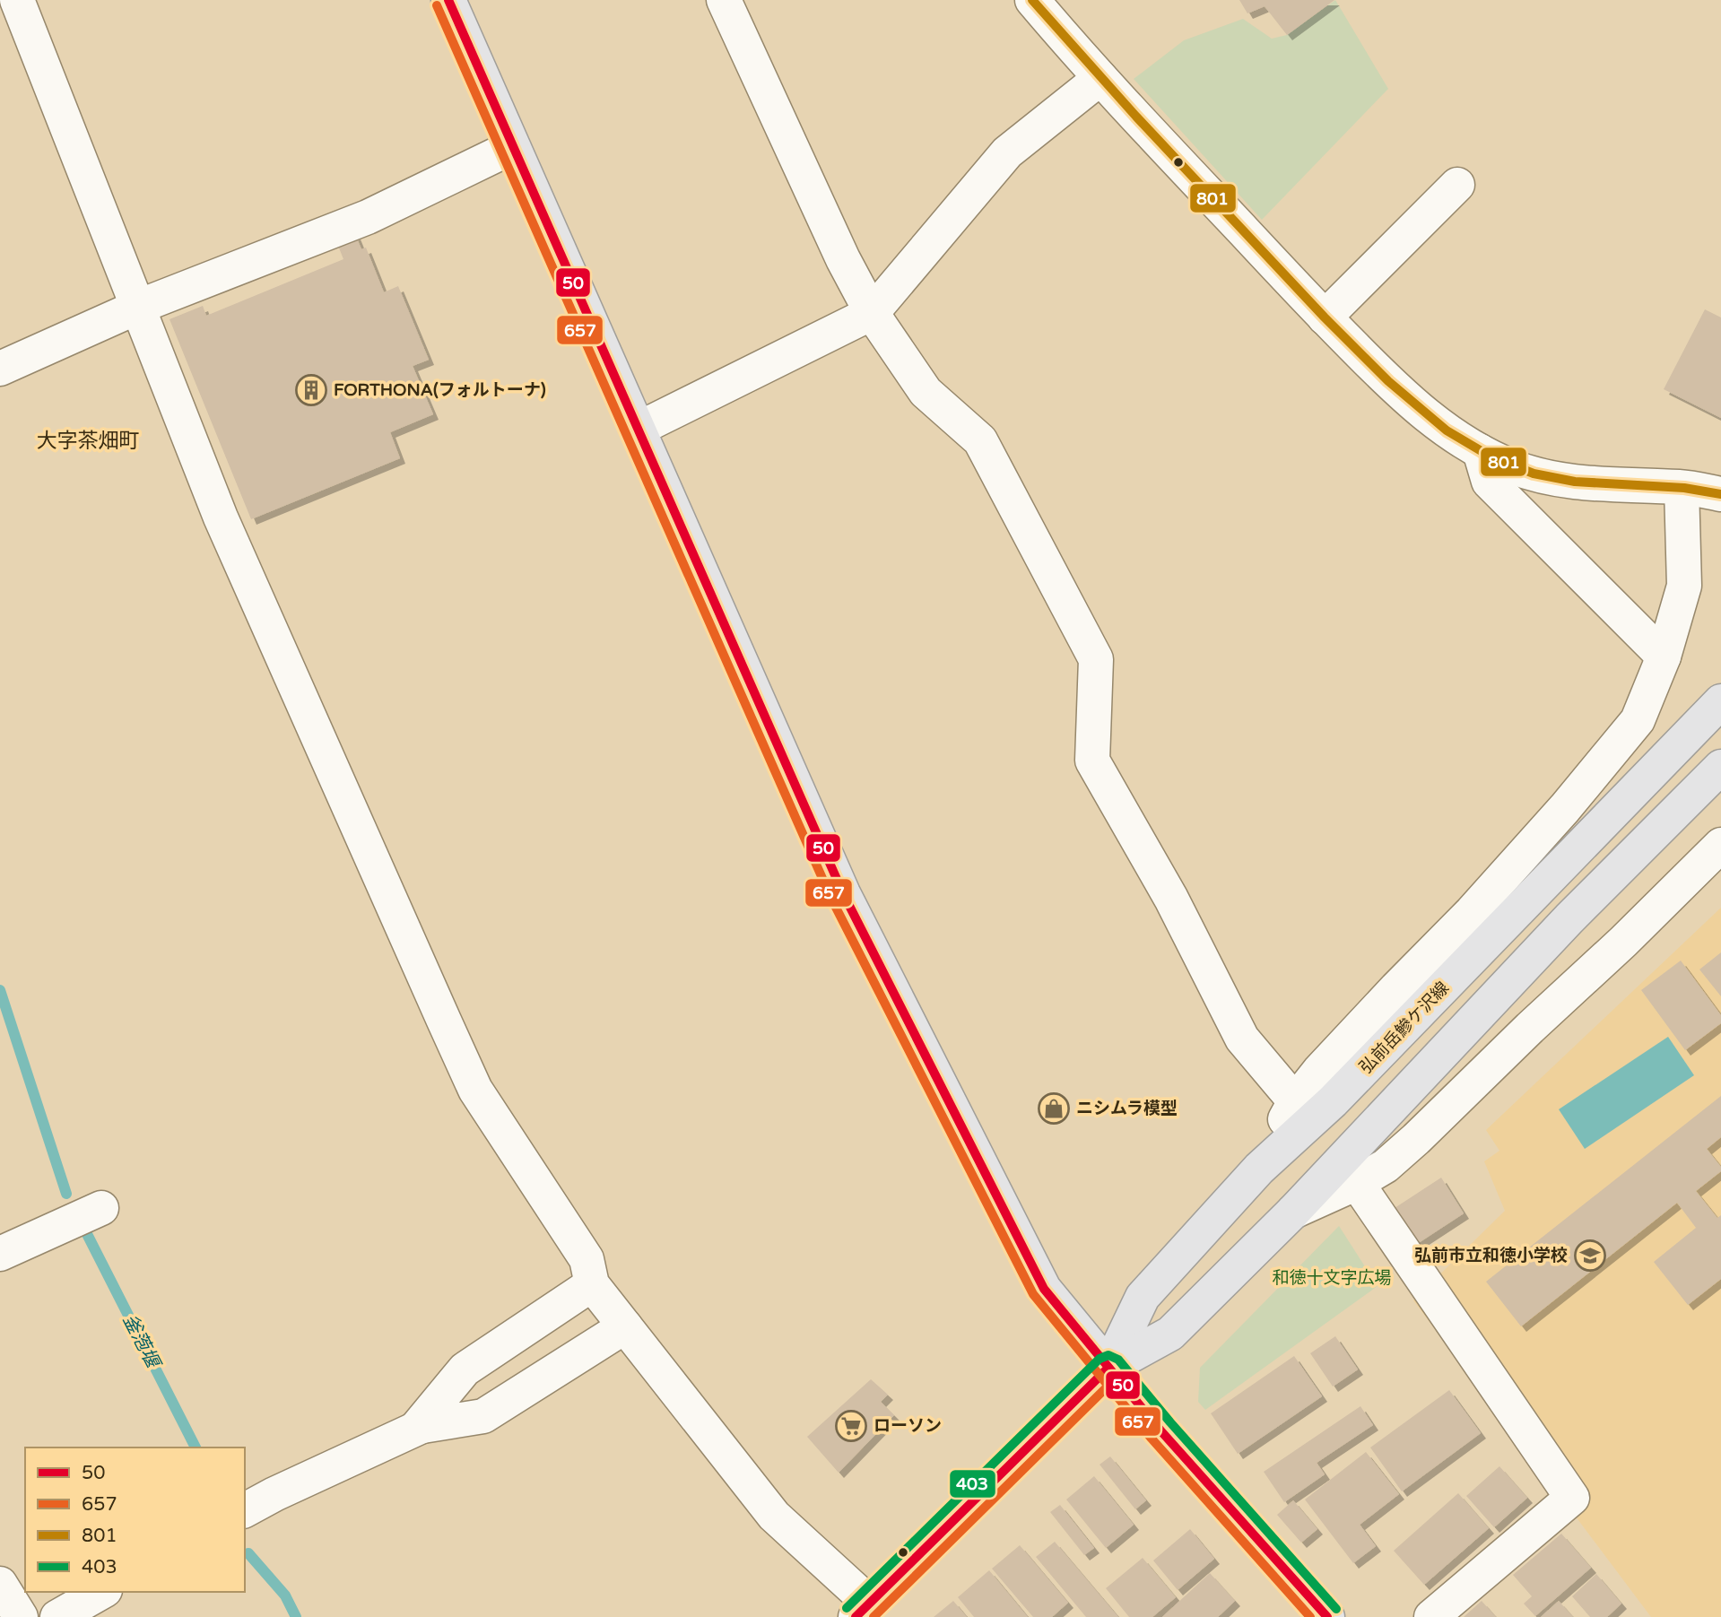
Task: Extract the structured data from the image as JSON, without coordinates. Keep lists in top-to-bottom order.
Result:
{
  "streets": {
    "main road": ["弘前岳鰺ケ沢線"]
  },
  "districts": ["大字茶畑町"],
  "water": ["釜萢堰"],
  "parks": ["和徳十文字広場"],
  "places": {
    "building": ["FORTHONA(フォルトーナ)"],
    "shop": ["ニシムラ模型"],
    "school or university": ["弘前市立和徳小学校"],
    "supermarket": ["ローソン"]
  },
  "lines": [
    "transit line 50",
    "transit line 801",
    "transit line 657",
    "transit line 403"
  ],
  "legend": [
    "50",
    "657",
    "801",
    "403"
  ]
}
